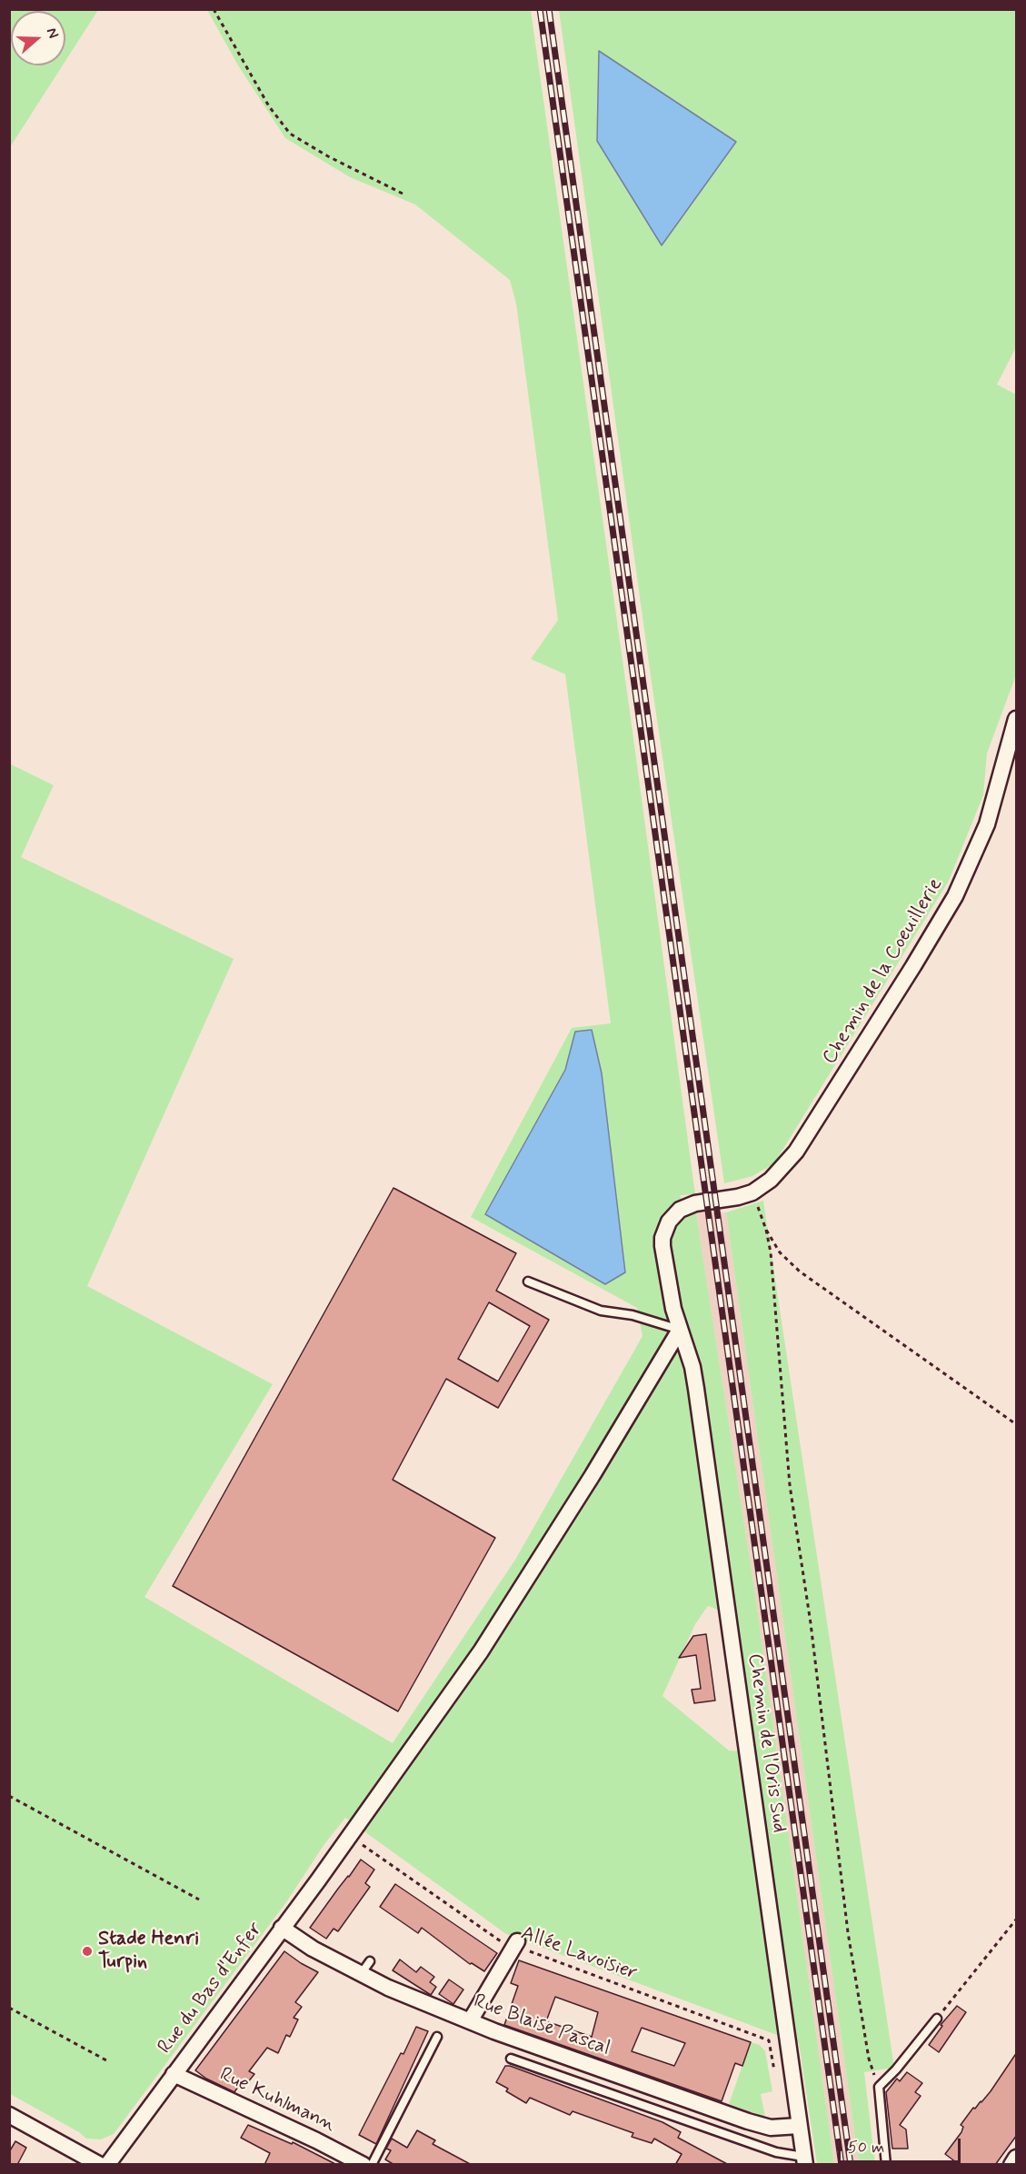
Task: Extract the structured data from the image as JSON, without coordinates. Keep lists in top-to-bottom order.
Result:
{
  "streets": {
    "street": [
      "Chemin de la Coeuillerie",
      "Chemin de l'Oris Sud",
      "Rue du Bas d'Enfer",
      "Rue Blaise Pascal",
      "Rue Kuhlmann"
    ],
    "path": ["Allée Lavoisier"]
  },
  "crossings": [
    ["Chemin de la Coeuillerie", "Chemin de l'Oris Sud"],
    ["Chemin de l'Oris Sud", "Allée Lavoisier"],
    ["Chemin de l'Oris Sud", "Rue du Bas d'Enfer"],
    ["Chemin de l'Oris Sud", "Rue Blaise Pascal"],
    ["Allée Lavoisier", "Rue du Bas d'Enfer"],
    ["Rue du Bas d'Enfer", "Rue Blaise Pascal"],
    ["Rue du Bas d'Enfer", "Rue Kuhlmann"]
  ],
  "places": ["Stade Henri Turpin"],
  "scale_bar": "50 m",
  "north": "right"
}
